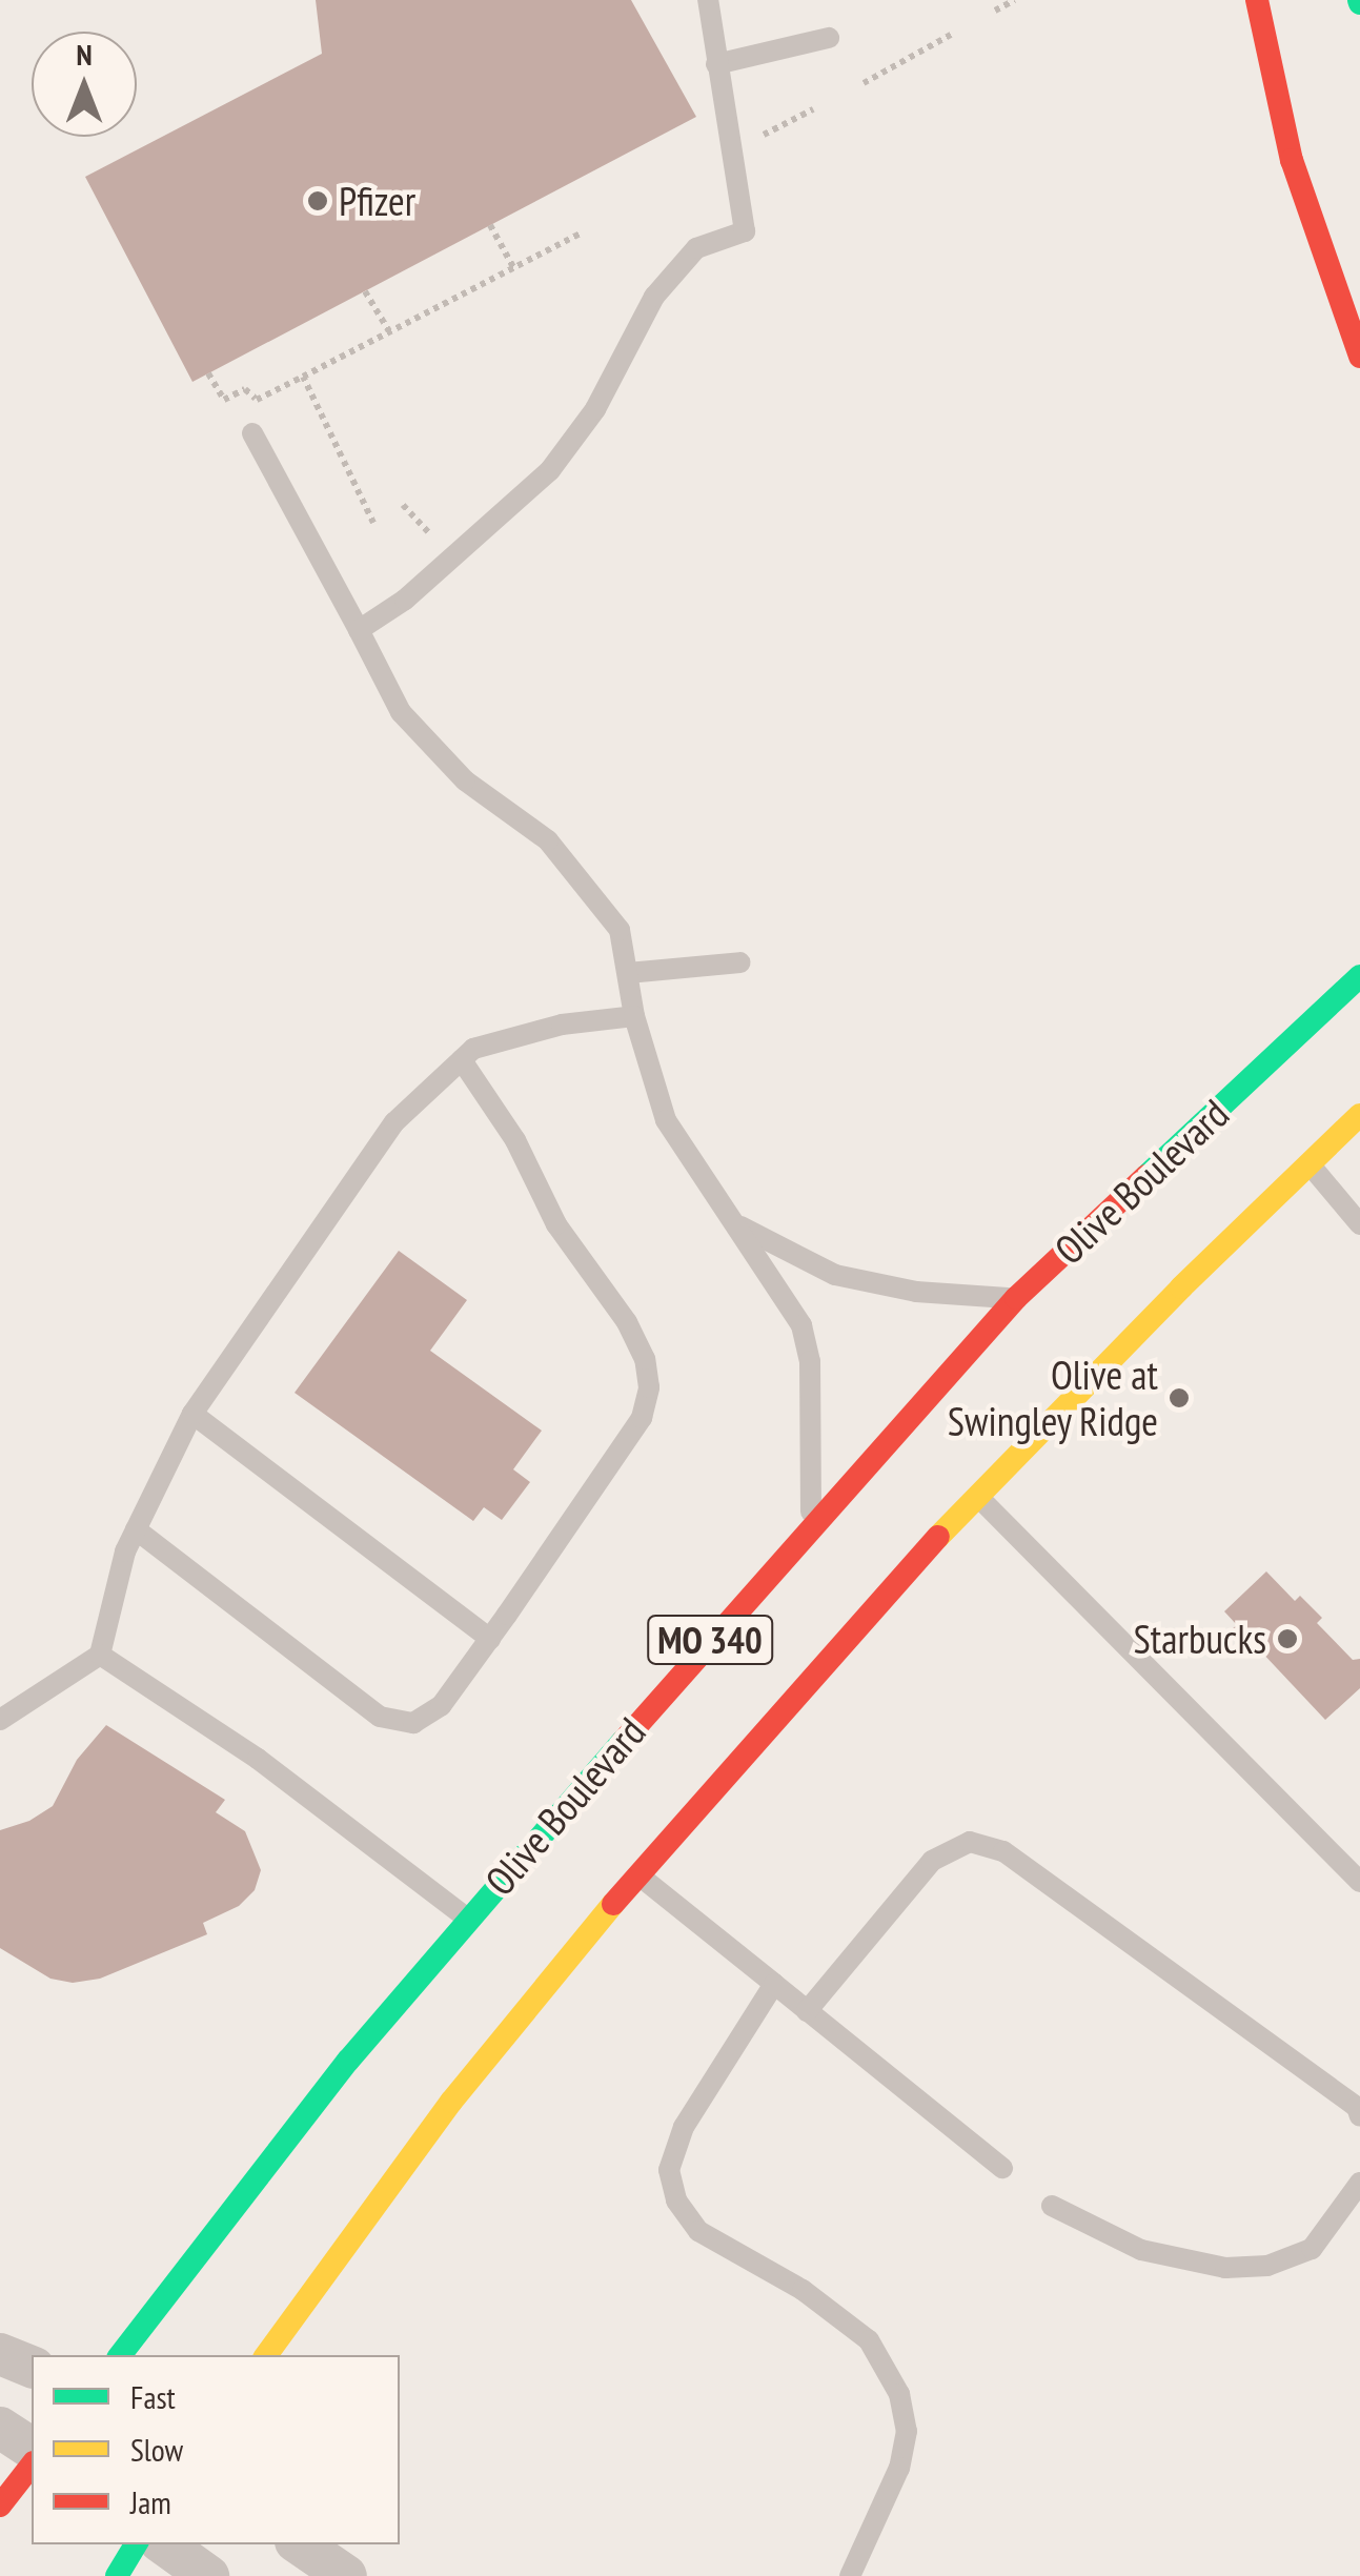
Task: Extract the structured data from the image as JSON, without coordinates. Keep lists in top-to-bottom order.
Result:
{
  "streets": {
    "main road": ["Olive Boulevard", "MO 340"]
  },
  "places": ["Pfizer", "Olive at Swingley Ridge", "Starbucks"],
  "legend": ["Fast", "Slow", "Jam"],
  "north": "top"
}
